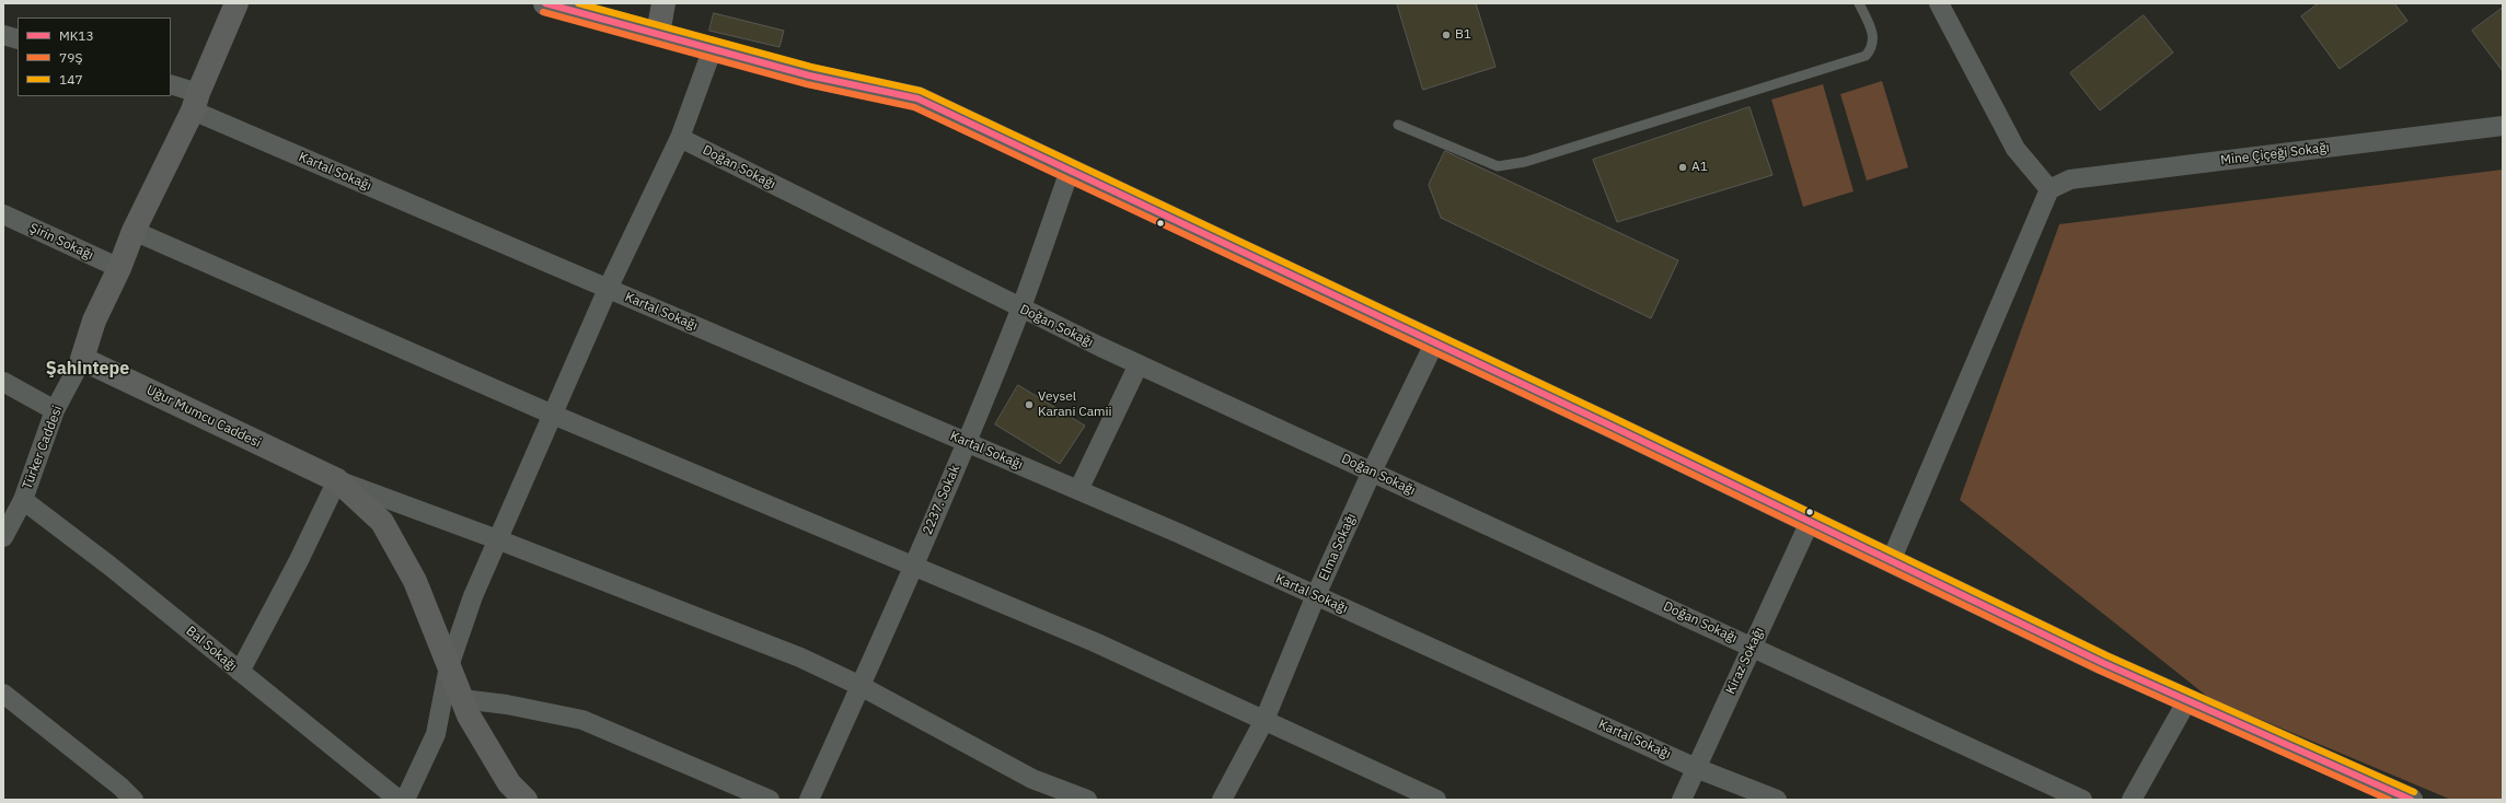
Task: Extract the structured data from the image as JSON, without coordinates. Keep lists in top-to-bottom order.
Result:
{
  "streets": {
    "main road": ["Uğur Mumcu Caddesi"],
    "street": [
      "Mine Çiçeği Sokağı",
      "Doğan Sokağı",
      "Kartal Sokağı",
      "Şirin Sokağı",
      "Türker Caddesi",
      "2237. Sokak",
      "Elma Sokağı",
      "Bal Sokağı",
      "Kiraz Sokağı"
    ]
  },
  "crossings": [
    ["Doğan Sokağı", "2237. Sokak"],
    ["Doğan Sokağı", "Elma Sokağı"],
    ["Doğan Sokağı", "Kiraz Sokağı"],
    ["Kartal Sokağı", "2237. Sokak"],
    ["Kartal Sokağı", "Elma Sokağı"],
    ["Kartal Sokağı", "Kiraz Sokağı"],
    ["Uğur Mumcu Caddesi", "Türker Caddesi"],
    ["Türker Caddesi", "Bal Sokağı"]
  ],
  "districts": ["Şahintepe"],
  "places": ["B1", "A1", "Veysel Karani Camii"],
  "lines": ["transit line MK13", "transit line 147", "transit line 79Ş"],
  "legend": ["MK13", "79Ş", "147"]
}
